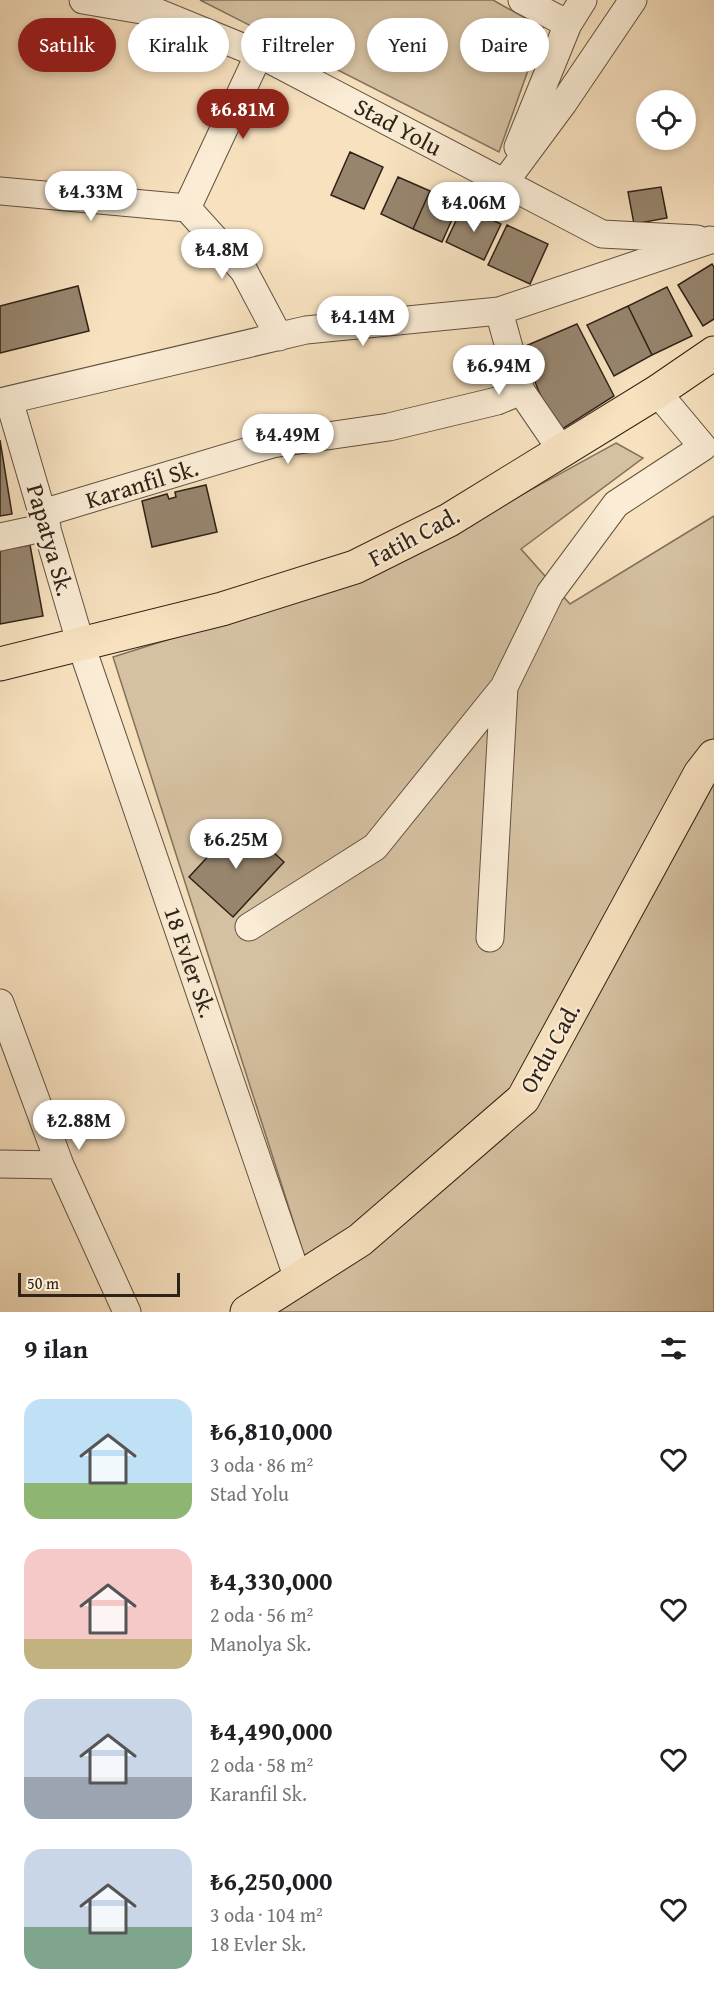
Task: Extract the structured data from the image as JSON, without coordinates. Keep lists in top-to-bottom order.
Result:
{
  "streets": {
    "main road": ["Fatih Cad.", "Ordu Cad."],
    "street": [
      "Stad Yolu",
      "Karanfil Sk.",
      "Papatya Sk.",
      "18 Evler Sk."
    ]
  },
  "crossings": [
    ["Karanfil Sk.", "Papatya Sk."],
    ["Fatih Cad.", "Papatya Sk."],
    ["Fatih Cad.", "18 Evler Sk."],
    ["Papatya Sk.", "18 Evler Sk."],
    ["18 Evler Sk.", "Ordu Cad."]
  ],
  "scale_bar": "50 m",
  "page": {
    "chip": [
      "Satılık",
      "Kiralık",
      "Filtreler",
      "Yeni",
      "Daire"
    ],
    "price": [
      "₺6.81M",
      "₺4.33M",
      "₺4.06M",
      "₺4.8M",
      "₺4.14M",
      "₺6.94M",
      "₺4.49M",
      "₺6.25M",
      "₺2.88M"
    ],
    "scale": "50 m",
    "heading": "9 ilan",
    "list": [
      {
        "name": "₺6,810,000",
        "note": "3 oda · 86 m² · Stad Yolu"
      },
      {
        "name": "₺4,330,000",
        "note": "2 oda · 56 m² · Manolya Sk."
      },
      {
        "name": "₺4,490,000",
        "note": "2 oda · 58 m² · Karanfil Sk."
      },
      {
        "name": "₺6,250,000",
        "note": "3 oda · 104 m² · 18 Evler Sk."
      }
    ]
  }
}
